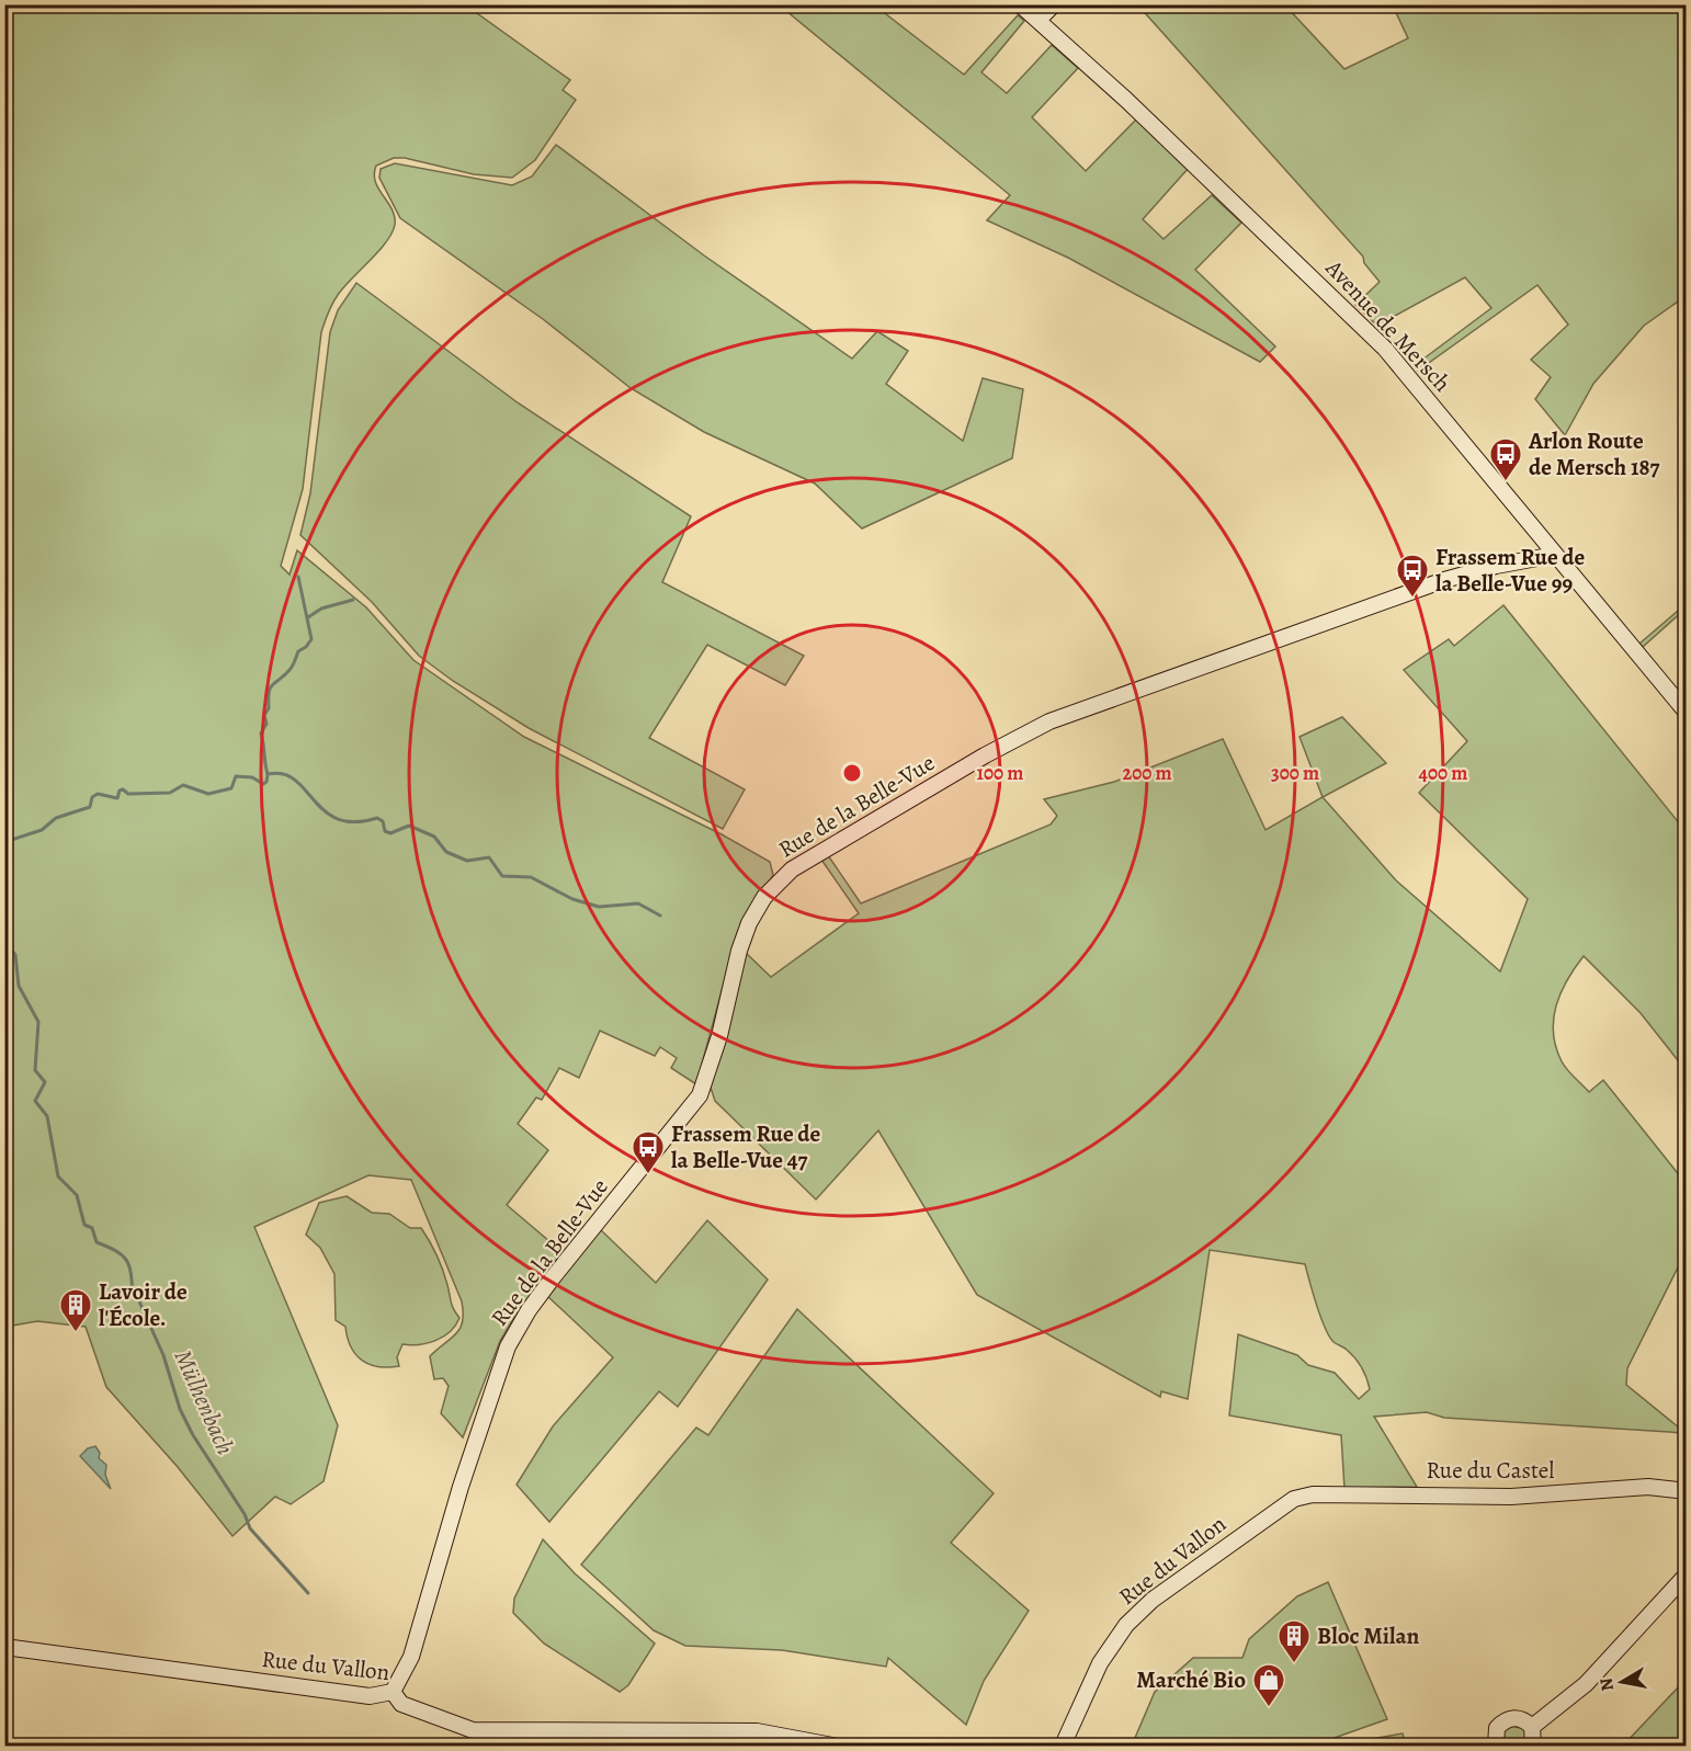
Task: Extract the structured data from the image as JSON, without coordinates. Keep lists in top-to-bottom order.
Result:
{
  "streets": {
    "street": [
      "Avenue de Mersch",
      "Rue de la Belle-Vue",
      "Rue du Castel",
      "Rue du Vallon"
    ]
  },
  "crossings": [
    ["Avenue de Mersch", "Rue de la Belle-Vue"],
    ["Rue de la Belle-Vue", "Rue du Vallon"],
    ["Rue du Castel", "Rue du Vallon"]
  ],
  "water": ["Mülhenbach"],
  "places": {
    "bus stop": ["Arlon Route de Mersch 187", "Frassem Rue de la Belle-Vue 99", "Frassem Rue de la Belle-Vue 47"],
    "building": ["Lavoir de l'École.", "Bloc Milan"],
    "shop": ["Marché Bio"]
  },
  "north": "left",
  "rings": [
    "100 m",
    "200 m",
    "300 m",
    "400 m"
  ]
}
